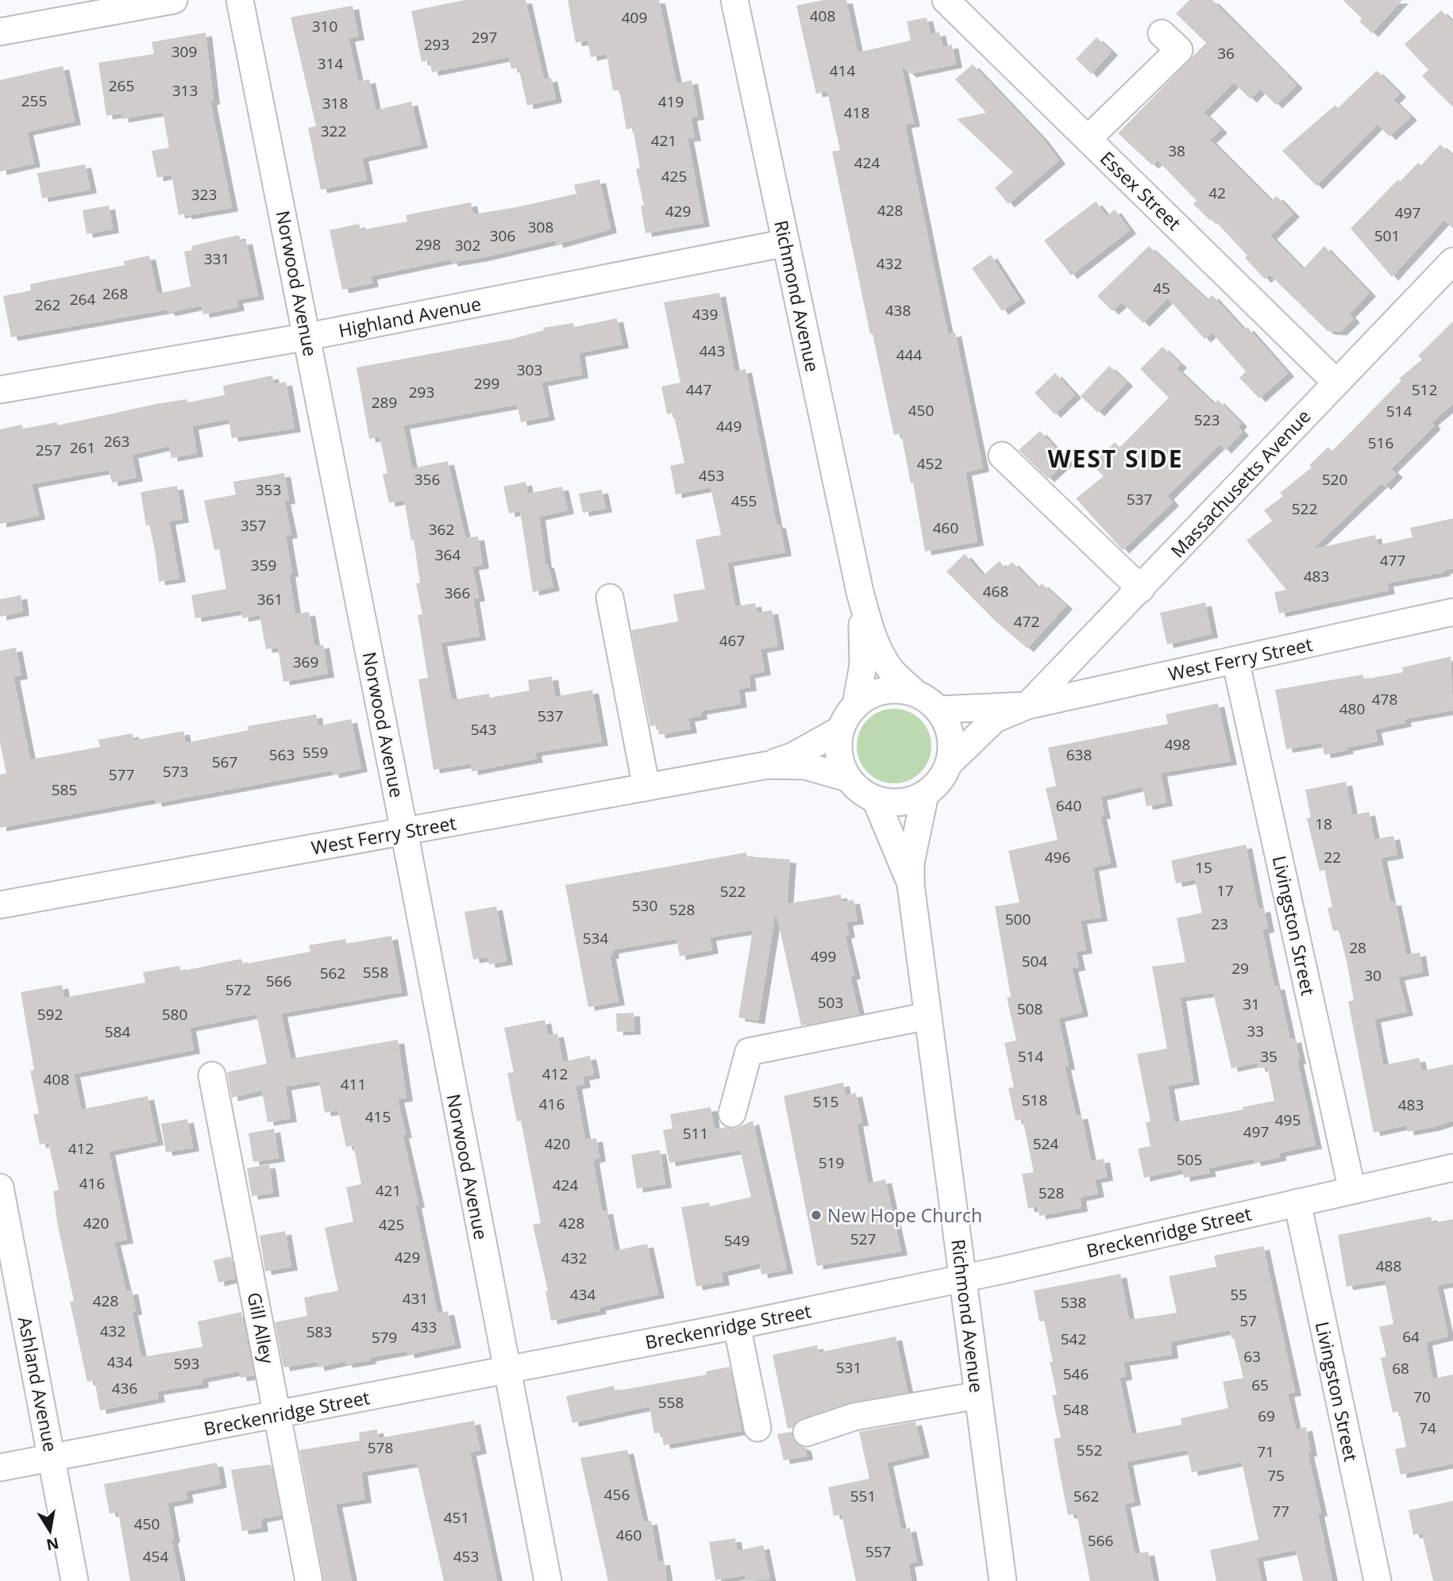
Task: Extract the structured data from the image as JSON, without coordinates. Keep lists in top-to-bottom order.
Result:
{
  "streets": {
    "street": [
      "Essex Street",
      "Norwood Avenue",
      "Richmond Avenue",
      "Highland Avenue",
      "Massachusetts Avenue",
      "West Ferry Street",
      "Livingston Street",
      "Breckenridge Street",
      "Gill Alley",
      "Ashland Avenue"
    ]
  },
  "crossings": [
    ["Essex Street", "Massachusetts Avenue"],
    ["Norwood Avenue", "Highland Avenue"],
    ["Norwood Avenue", "West Ferry Street"],
    ["Norwood Avenue", "Breckenridge Street"],
    ["Richmond Avenue", "Highland Avenue"],
    ["Richmond Avenue", "West Ferry Street"],
    ["Richmond Avenue", "Breckenridge Street"],
    ["Massachusetts Avenue", "West Ferry Street"],
    ["West Ferry Street", "Livingston Street"],
    ["Livingston Street", "Breckenridge Street"],
    ["Breckenridge Street", "Gill Alley"],
    ["Breckenridge Street", "Ashland Avenue"]
  ],
  "districts": ["WEST SIDE"],
  "places": ["New Hope Church"],
  "house_numbers": [
    "408",
    "409",
    "310",
    "297",
    "293",
    "309",
    "36",
    "314",
    "414",
    "265",
    "313",
    "255",
    "419",
    "318",
    "418",
    "322",
    "421",
    "38",
    "424",
    "425",
    "42",
    "323",
    "428",
    "429",
    "497",
    "308",
    "306",
    "501",
    "298",
    "302",
    "331",
    "432",
    "45",
    "268",
    "264",
    "262",
    "438",
    "439",
    "443",
    "444",
    "303",
    "299",
    "447",
    "512",
    "293",
    "289",
    "450",
    "514",
    "523",
    "449",
    "263",
    "516",
    "261",
    "257",
    "452",
    "453",
    "356",
    "520",
    "353",
    "537",
    "455",
    "522",
    "357",
    "460",
    "362",
    "364",
    "477",
    "359",
    "483",
    "468",
    "366",
    "361",
    "472",
    "467",
    "369",
    "478",
    "480",
    "537",
    "543",
    "498",
    "559",
    "563",
    "638",
    "567",
    "573",
    "577",
    "585",
    "640",
    "18",
    "496",
    "22",
    "15",
    "17",
    "522",
    "530",
    "528",
    "500",
    "23",
    "534",
    "28",
    "499",
    "504",
    "29",
    "558",
    "562",
    "30",
    "566",
    "572",
    "503",
    "31",
    "508",
    "592",
    "580",
    "33",
    "584",
    "514",
    "35",
    "412",
    "408",
    "411",
    "518",
    "515",
    "416",
    "483",
    "415",
    "495",
    "497",
    "511",
    "420",
    "524",
    "412",
    "505",
    "519",
    "416",
    "424",
    "421",
    "528",
    "420",
    "428",
    "425",
    "527",
    "549",
    "429",
    "432",
    "488",
    "434",
    "55",
    "431",
    "428",
    "538",
    "57",
    "433",
    "432",
    "583",
    "64",
    "579",
    "542",
    "63",
    "434",
    "593",
    "531",
    "68",
    "546",
    "65",
    "436",
    "70",
    "558",
    "548",
    "69",
    "74",
    "578",
    "552",
    "71",
    "75",
    "456",
    "551",
    "562",
    "77",
    "451",
    "450",
    "460",
    "566",
    "557",
    "454",
    "453"
  ],
  "north": "bottom"
}
